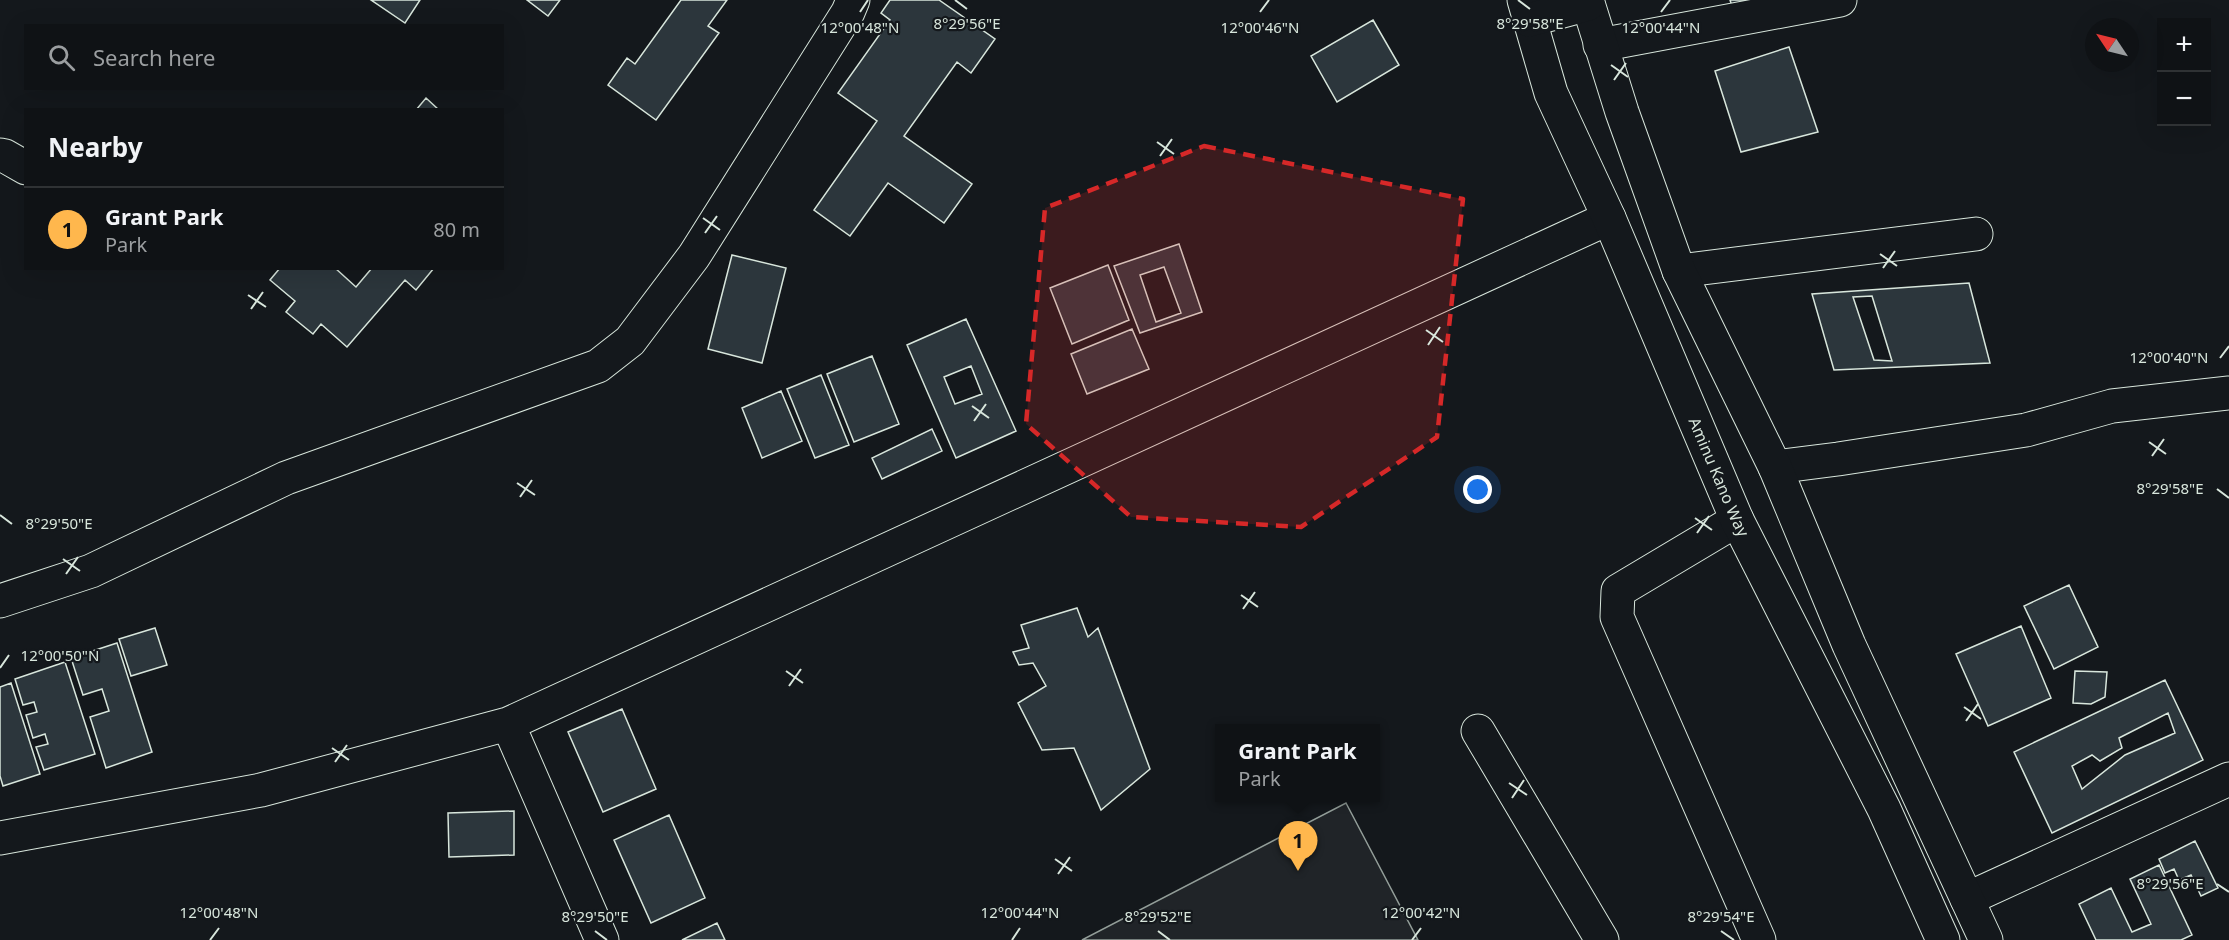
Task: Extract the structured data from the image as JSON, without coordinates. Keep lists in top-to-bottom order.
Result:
{
  "streets": {
    "street": ["Aminu Kano Way"]
  },
  "north": "top left",
  "page": {
    "map_buttons": ["+", "−"],
    "search": "Search here",
    "heading": "Nearby",
    "list": [
      {
        "mark": "1",
        "name": "Grant Park",
        "note": "Park",
        "value": "80 m"
      }
    ],
    "popup": ["Grant Park", "Park"],
    "pins": "1"
  },
  "coordinates": [
    "8°29'56\"E",
    "8°29'58\"E",
    "12°00'48\"N",
    "12°00'46\"N",
    "12°00'44\"N",
    "12°00'40\"N",
    "8°29'50\"E",
    "12°00'50\"N",
    "12°00'42\"N",
    "8°29'52\"E",
    "8°29'54\"E"
  ]
}
